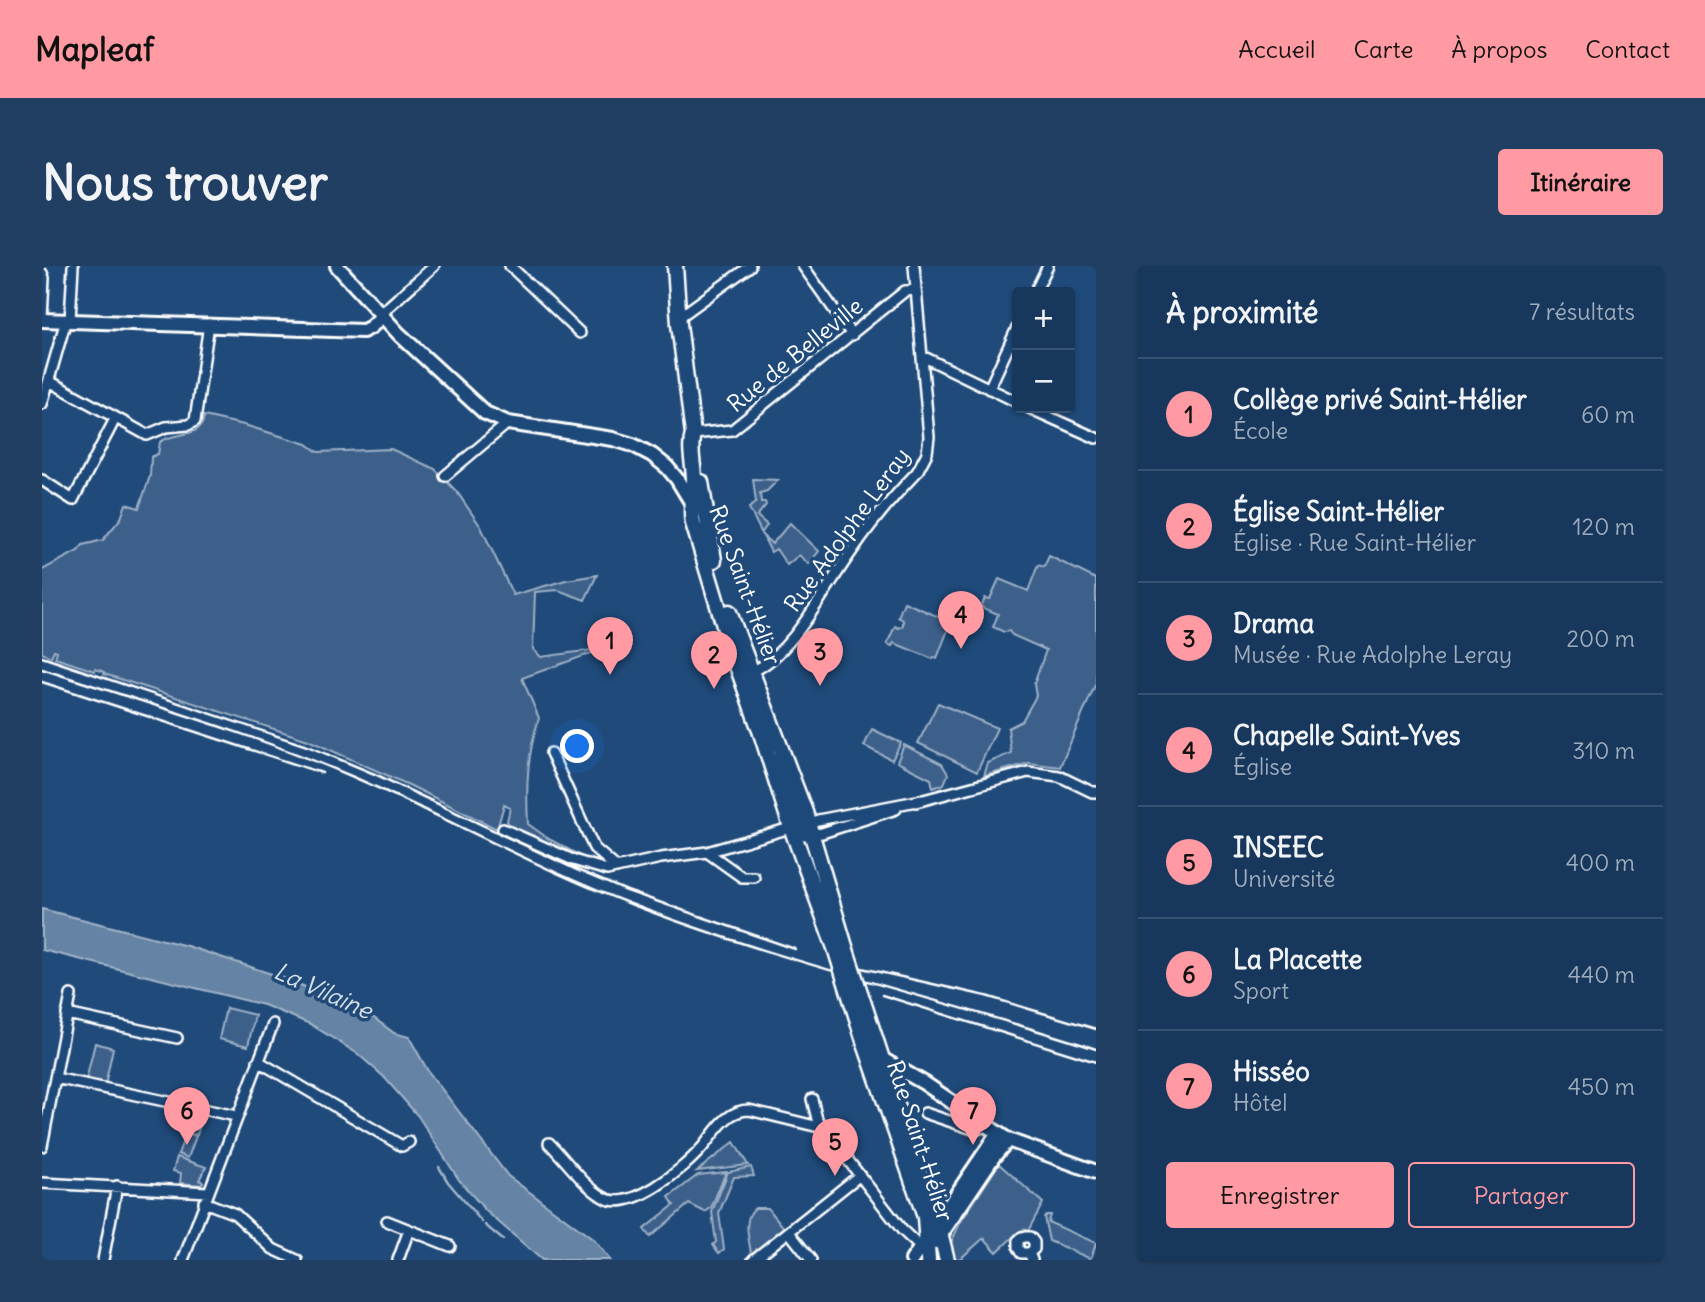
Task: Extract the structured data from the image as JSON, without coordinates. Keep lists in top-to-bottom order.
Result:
{
  "streets": {
    "main road": ["Rue Saint-Hélier"],
    "street": ["Rue de Belleville", "Rue Adolphe Leray"]
  },
  "crossings": [
    ["Rue de Belleville", "Rue Adolphe Leray"],
    ["Rue Adolphe Leray", "Rue Saint-Hélier"]
  ],
  "water": ["La Vilaine"],
  "page": {
    "header": "Mapleaf",
    "nav": [
      "Accueil",
      "Carte",
      "À propos",
      "Contact"
    ],
    "buttons": [
      "Itinéraire",
      ["Enregistrer", "Partager"]
    ],
    "title": "Nous trouver",
    "heading": ["À proximité", "7 résultats"],
    "map_buttons": ["+", "−"],
    "list": [
      {
        "mark": "1",
        "name": "Collège privé Saint-Hélier",
        "note": "École",
        "value": "60 m"
      },
      {
        "mark": "2",
        "name": "Église Saint-Hélier",
        "note": "Église · Rue Saint-Hélier",
        "value": "120 m"
      },
      {
        "mark": "3",
        "name": "Drama",
        "note": "Musée · Rue Adolphe Leray",
        "value": "200 m"
      },
      {
        "mark": "4",
        "name": "Chapelle Saint-Yves",
        "note": "Église",
        "value": "310 m"
      },
      {
        "mark": "5",
        "name": "INSEEC",
        "note": "Université",
        "value": "400 m"
      },
      {
        "mark": "6",
        "name": "La Placette",
        "note": "Sport",
        "value": "440 m"
      },
      {
        "mark": "7",
        "name": "Hisséo",
        "note": "Hôtel",
        "value": "450 m"
      }
    ],
    "pins": [
      "4",
      "1",
      "3",
      "2",
      "6",
      "7",
      "5"
    ]
  }
}
